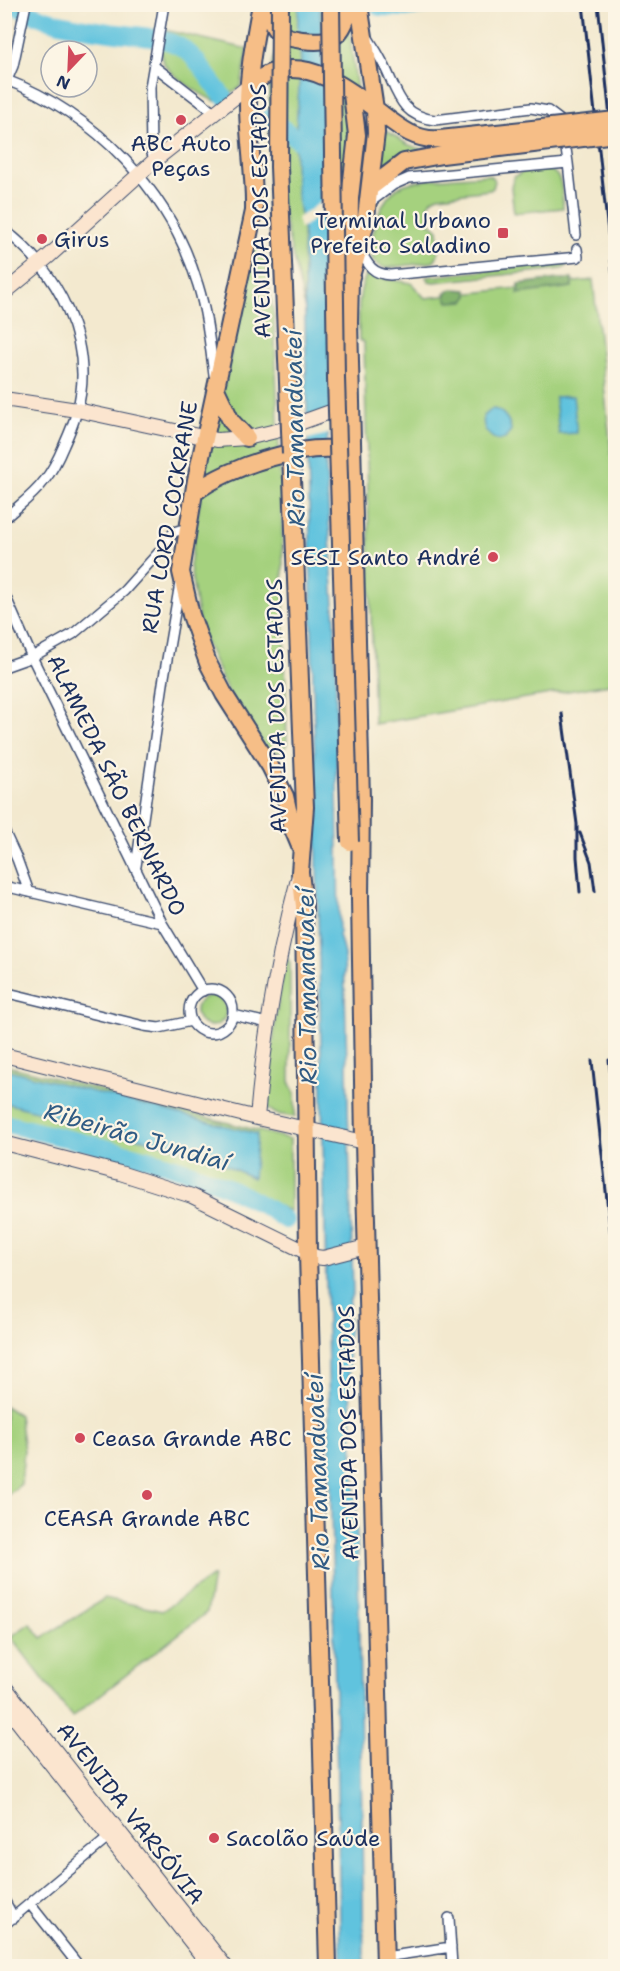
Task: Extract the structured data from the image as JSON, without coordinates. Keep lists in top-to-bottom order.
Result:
{
  "streets": {
    "highway": ["AVENIDA DOS ESTADOS", "RUA LORD COCKRANE"],
    "main road": ["AVENIDA VARSÓVIA"],
    "street": ["ALAMEDA SÃO BERNARDO"]
  },
  "crossings": [
    ["AVENIDA DOS ESTADOS", "RUA LORD COCKRANE"],
    ["RUA LORD COCKRANE", "ALAMEDA SÃO BERNARDO"]
  ],
  "water": ["Rio Tamanduateí", "Ribeirão Jundiaí"],
  "places": {
    "other": [
      "ABC Auto Peças",
      "Girus",
      "SESI Santo André",
      "Ceasa Grande ABC",
      "CEASA Grande ABC",
      "Sacolão Saúde"
    ],
    "transit": ["Terminal Urbano Prefeito Saladino"]
  },
  "north": "bottom left"
}
